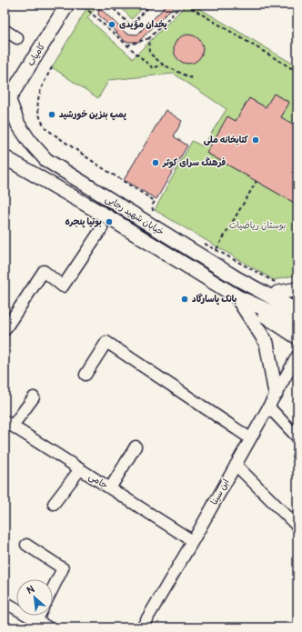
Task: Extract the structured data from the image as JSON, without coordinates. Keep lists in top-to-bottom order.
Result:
{
  "streets": {
    "main road": ["کامیاب", "خیابان شهید رجایی"],
    "street": ["جامی", "ابن سینا"]
  },
  "crossings": [
    ["کامیاب", "خیابان شهید رجایی"],
    ["جامی", "ابن سینا"]
  ],
  "parks": ["بوستان ریاضیات"],
  "places": [
    "یخدان مؤیدی",
    "پمپ بنزین خورشید",
    "کتابخانه ملی",
    "فرهنگ سرای کوثر",
    "بوتیا پنجره",
    "بانک پاسارگاد"
  ],
  "north": "top left"
}
